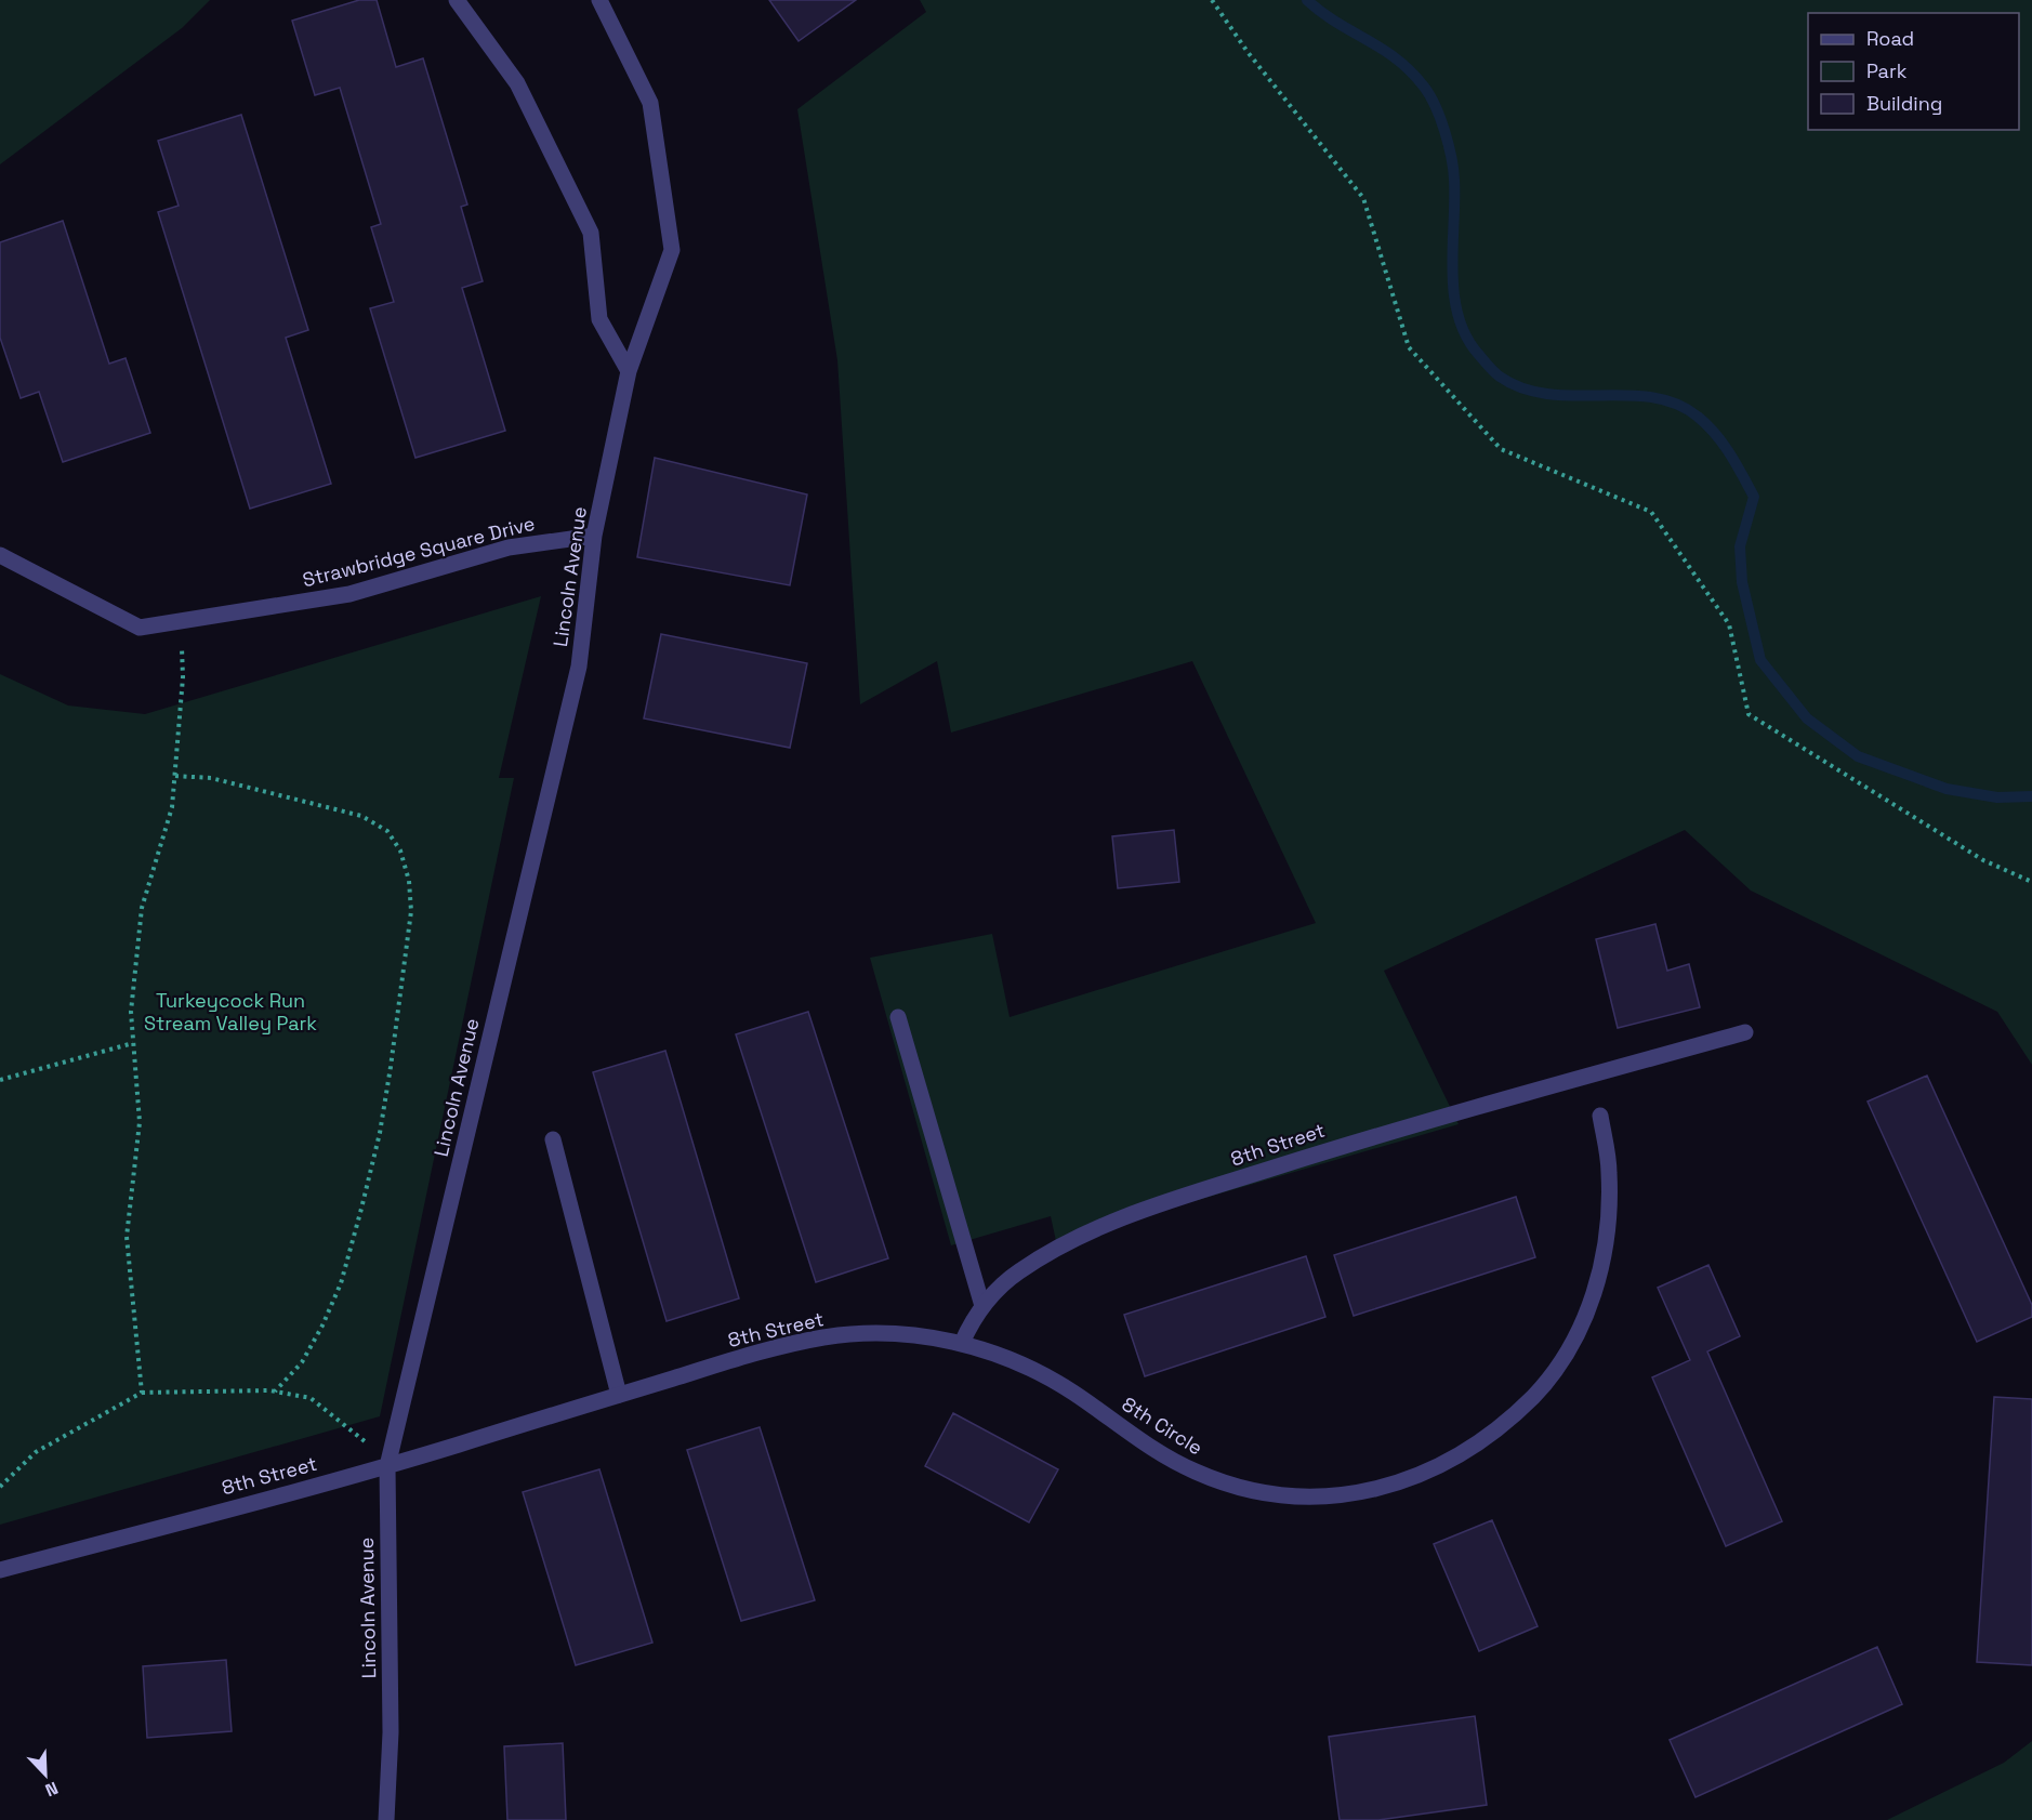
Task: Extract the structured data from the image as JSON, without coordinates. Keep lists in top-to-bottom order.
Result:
{
  "streets": {
    "street": [
      "Strawbridge Square Drive",
      "Lincoln Avenue",
      "8th Street",
      "8th Circle"
    ]
  },
  "crossings": [
    ["Strawbridge Square Drive", "Lincoln Avenue"],
    ["Lincoln Avenue", "8th Street"],
    ["8th Street", "8th Circle"]
  ],
  "parks": ["Turkeycock Run Stream Valley Park"],
  "legend": ["Road", "Park", "Building"],
  "north": "bottom right"
}
